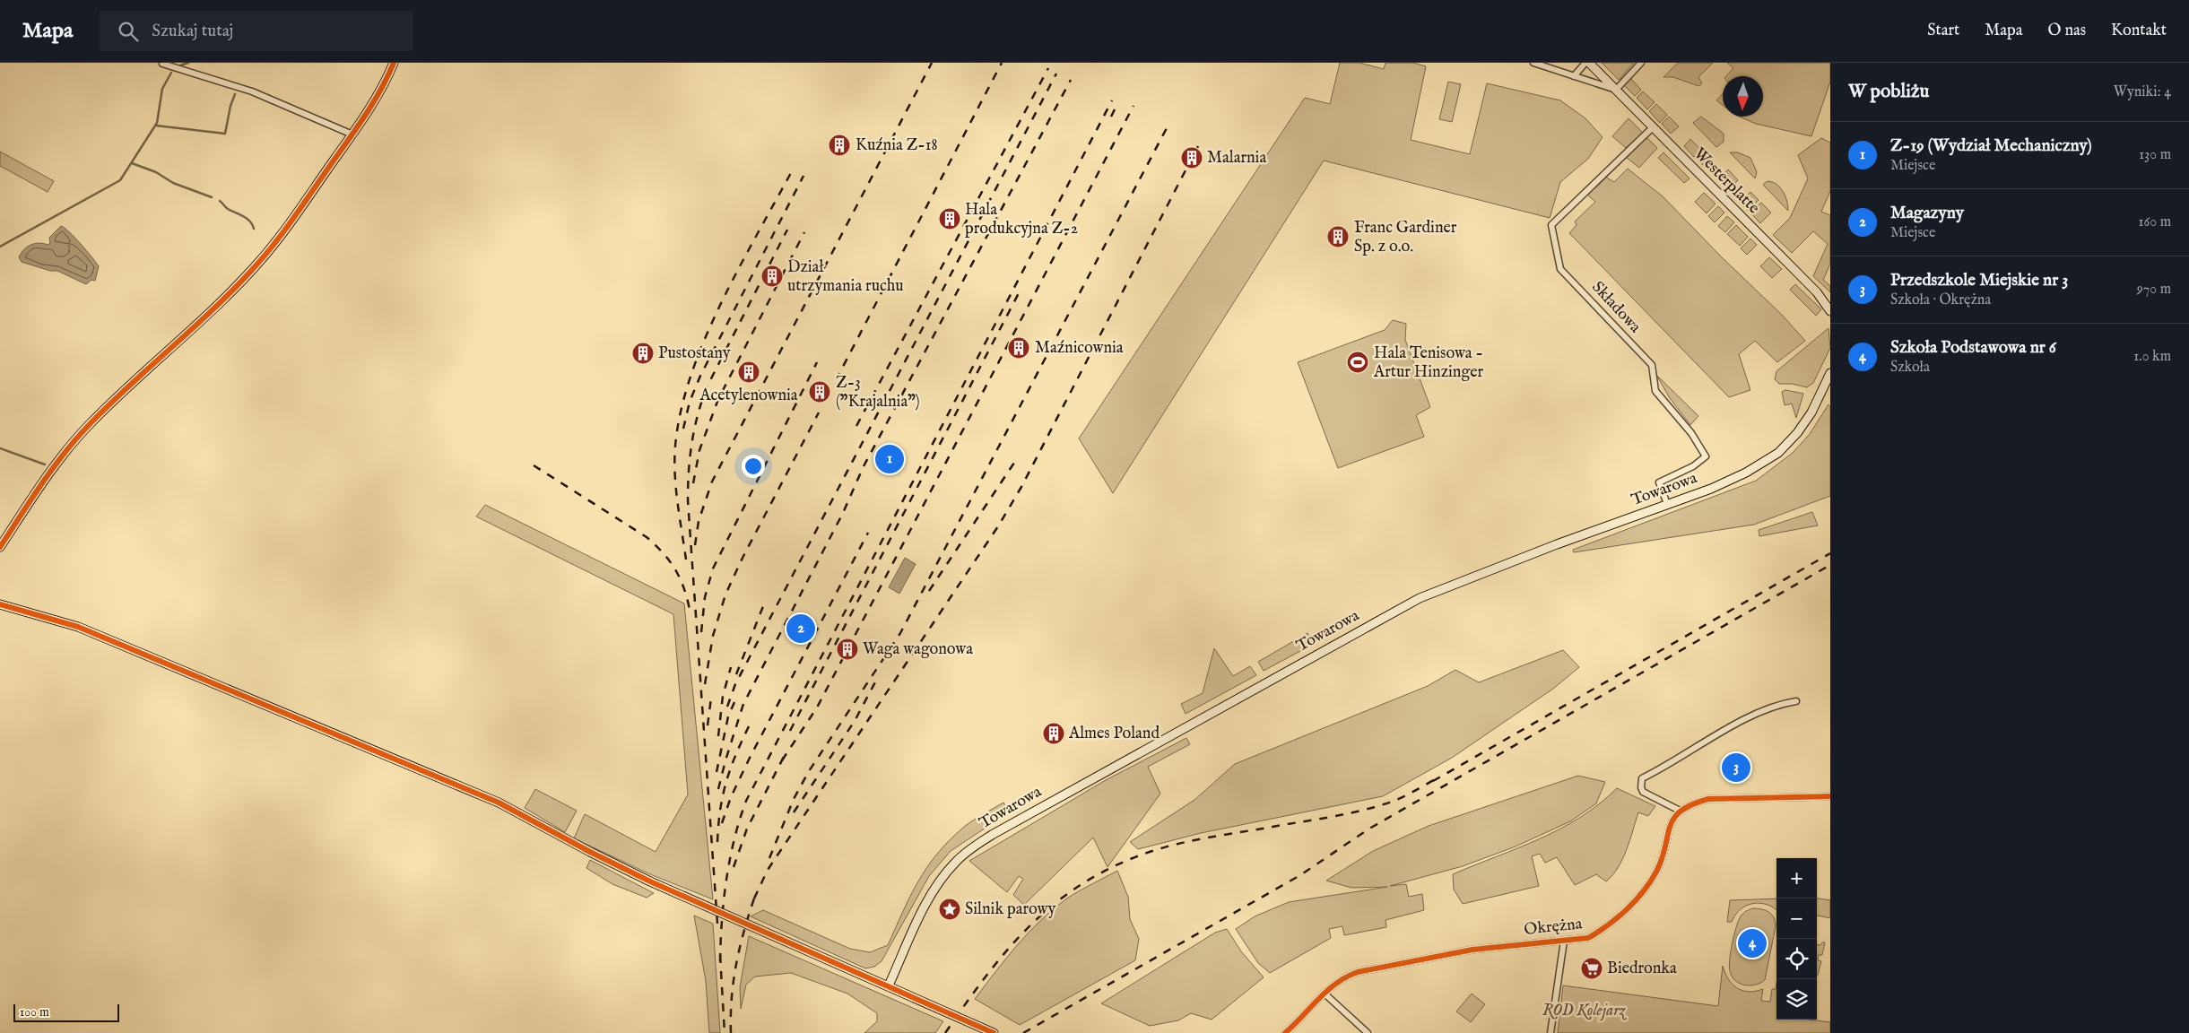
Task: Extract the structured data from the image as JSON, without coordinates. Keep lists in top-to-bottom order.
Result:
{
  "streets": {
    "main road": ["Westerplatte", "Towarowa"],
    "street": ["Składowa", "Okrężna"]
  },
  "crossings": [
    ["Westerplatte", "Składowa"],
    ["Składowa", "Towarowa"]
  ],
  "parks": ["ROD Kolejarz"],
  "places": {
    "building": [
      "Kuźnia Z-18",
      "Malarnia",
      "Hala produkcyjna Z-2",
      "Franc Gardiner Sp. z o.o.",
      "Dział utrzymania ruchu",
      "Maźnicownia",
      "Pustostany",
      "Acetylenownia",
      "Z-3 (\"Krajalnia\")",
      "Waga wagonowa",
      "Almes Poland"
    ],
    "sports": ["Hala Tenisowa - Artur Hinzinger"],
    "place": ["Silnik parowy"],
    "supermarket": ["Biedronka"]
  },
  "scale_bar": "100 m",
  "north": "bottom",
  "page": {
    "header": "Mapa",
    "search": "Szukaj tutaj",
    "nav": [
      "Start",
      "Mapa",
      "O nas",
      "Kontakt"
    ],
    "heading": ["W pobliżu", "Wyniki: 4"],
    "list": [
      {
        "mark": "1",
        "name": "Z-19 (Wydział Mechaniczny)",
        "note": "Miejsce",
        "value": "130 m"
      },
      {
        "mark": "2",
        "name": "Magazyny",
        "note": "Miejsce",
        "value": "160 m"
      },
      {
        "mark": "3",
        "name": "Przedszkole Miejskie nr 3",
        "note": "Szkoła · Okrężna",
        "value": "970 m"
      },
      {
        "mark": "4",
        "name": "Szkoła Podstawowa nr 6",
        "note": "Szkoła",
        "value": "1.0 km"
      }
    ],
    "pins": [
      "1",
      "2",
      "3",
      "4"
    ],
    "map_buttons": ["+", "−"],
    "scale": "100 m"
  }
}
